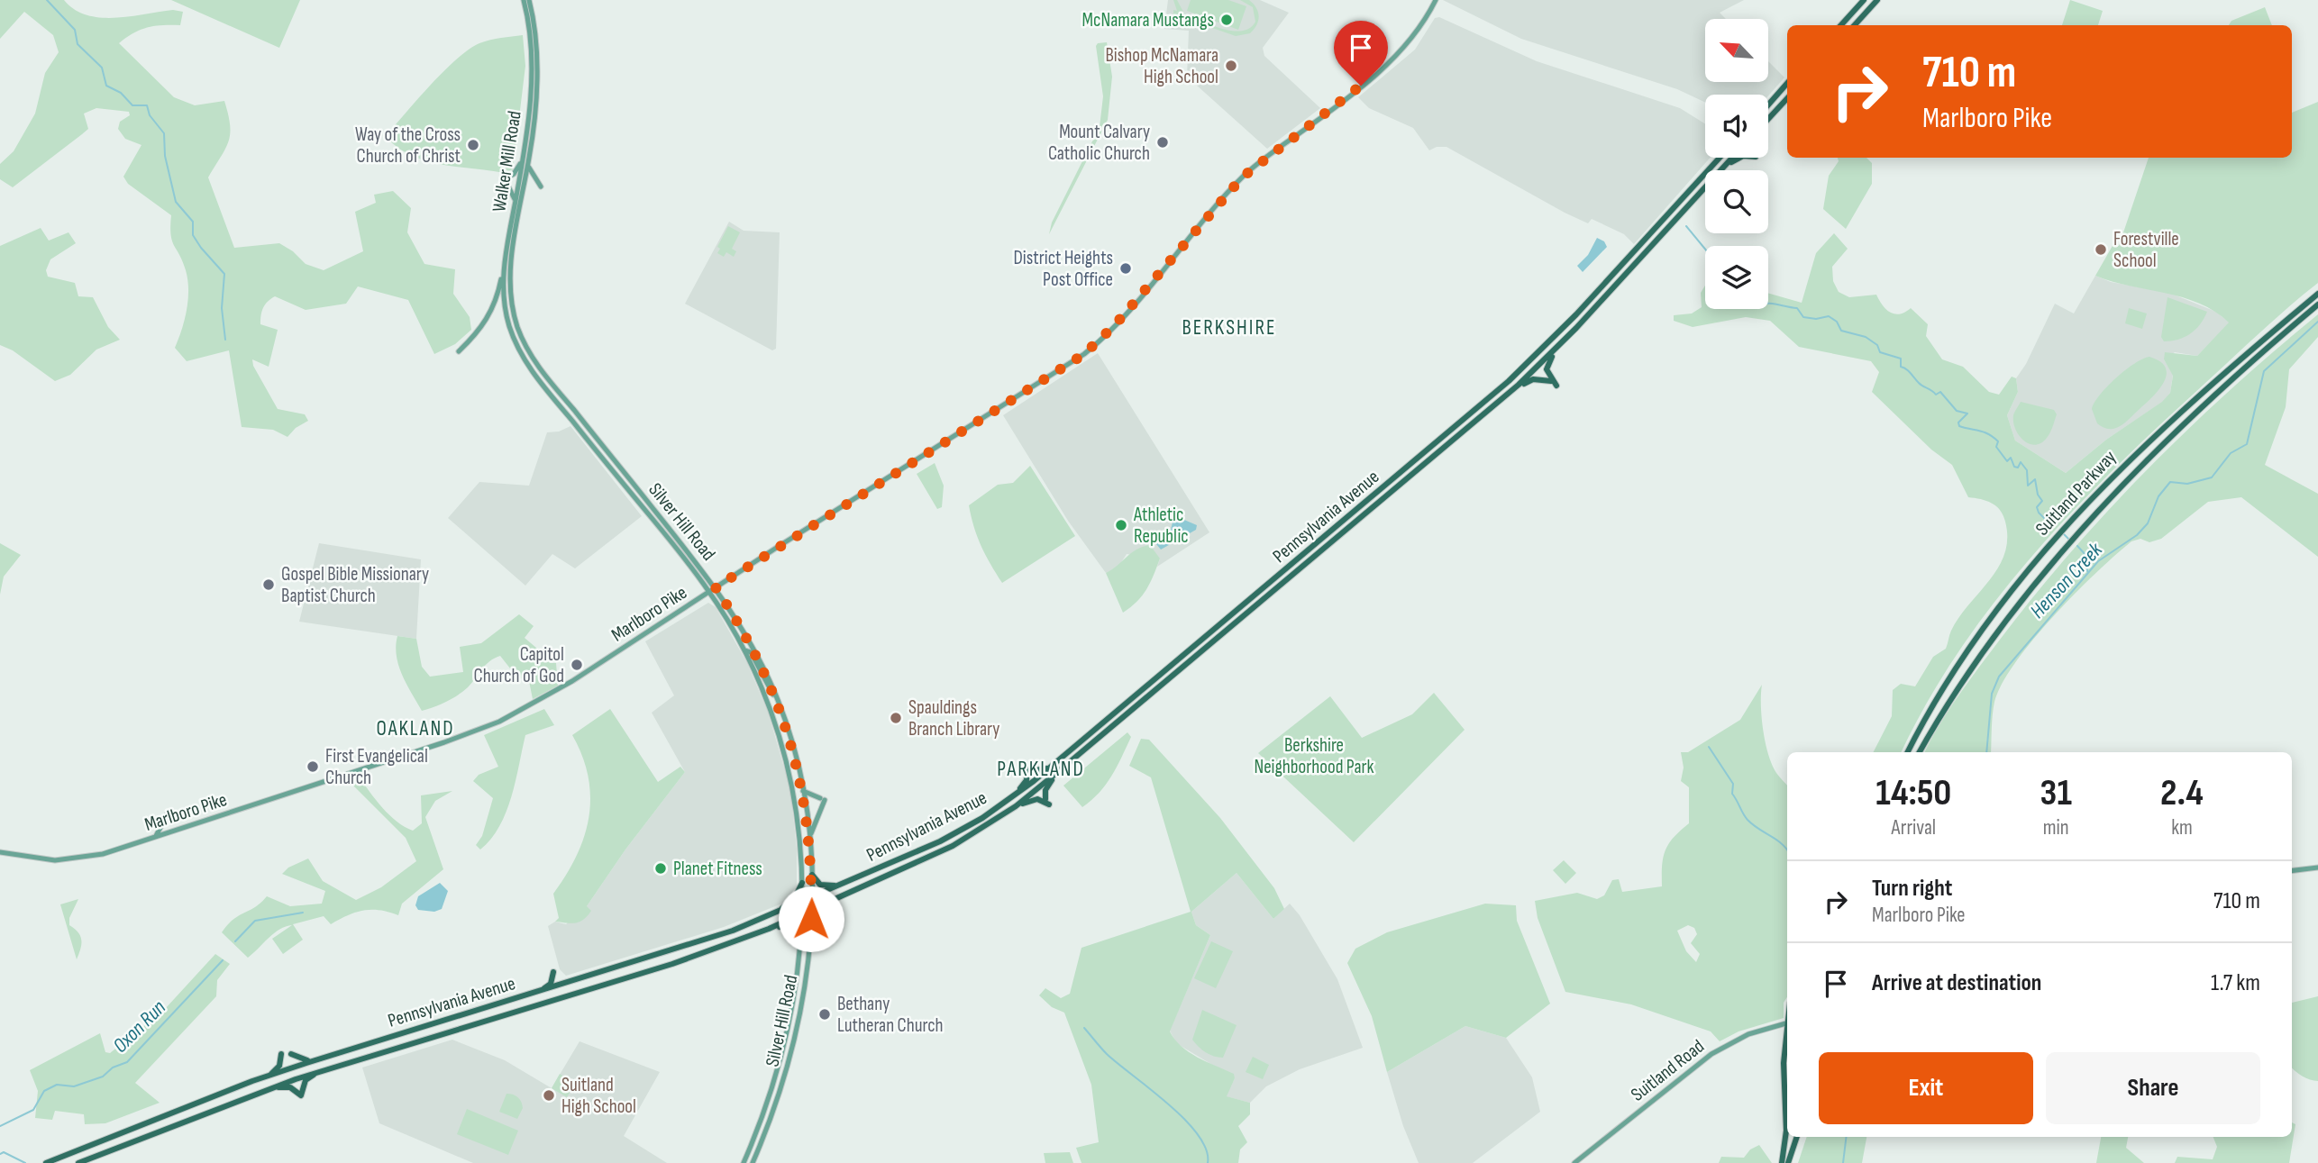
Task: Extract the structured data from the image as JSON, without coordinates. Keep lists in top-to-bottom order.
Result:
{
  "streets": {
    "highway": ["Suitland Parkway", "Pennsylvania Avenue"],
    "main road": [
      "Walker Mill Road",
      "Silver Hill Road",
      "Marlboro Pike",
      "Suitland Road"
    ]
  },
  "crossings": [
    ["Walker Mill Road", "Silver Hill Road"],
    ["Pennsylvania Avenue", "Silver Hill Road"],
    ["Silver Hill Road", "Marlboro Pike"]
  ],
  "districts": ["BERKSHIRE", "OAKLAND", "PARKLAND"],
  "water": ["Henson Creek", "Oxon Run"],
  "parks": ["Berkshire Neighborhood Park"],
  "places": [
    "McNamara Mustangs",
    "Bishop McNamara High School",
    "Mount Calvary Catholic Church",
    "Way of the Cross Church of Christ",
    "Forestville School",
    "District Heights Post Office",
    "Athletic Republic",
    "Gospel Bible Missionary Baptist Church",
    "Capitol Church of God",
    "Spauldings Branch Library",
    "First Evangelical Church",
    "Planet Fitness",
    "Bethany Lutheran Church",
    "Suitland High School"
  ],
  "north": "top left",
  "page": {
    "turn": ["710 m", "Marlboro Pike"],
    "eta": [
      "14:50",
      "Arrival",
      "31",
      "min",
      "2.4",
      "km"
    ],
    "list": [
      {
        "name": "Turn right",
        "note": "Marlboro Pike",
        "value": "710 m"
      },
      {
        "name": "Arrive at destination",
        "value": "1.7 km"
      }
    ],
    "buttons": ["Exit", "Share"]
  }
}
